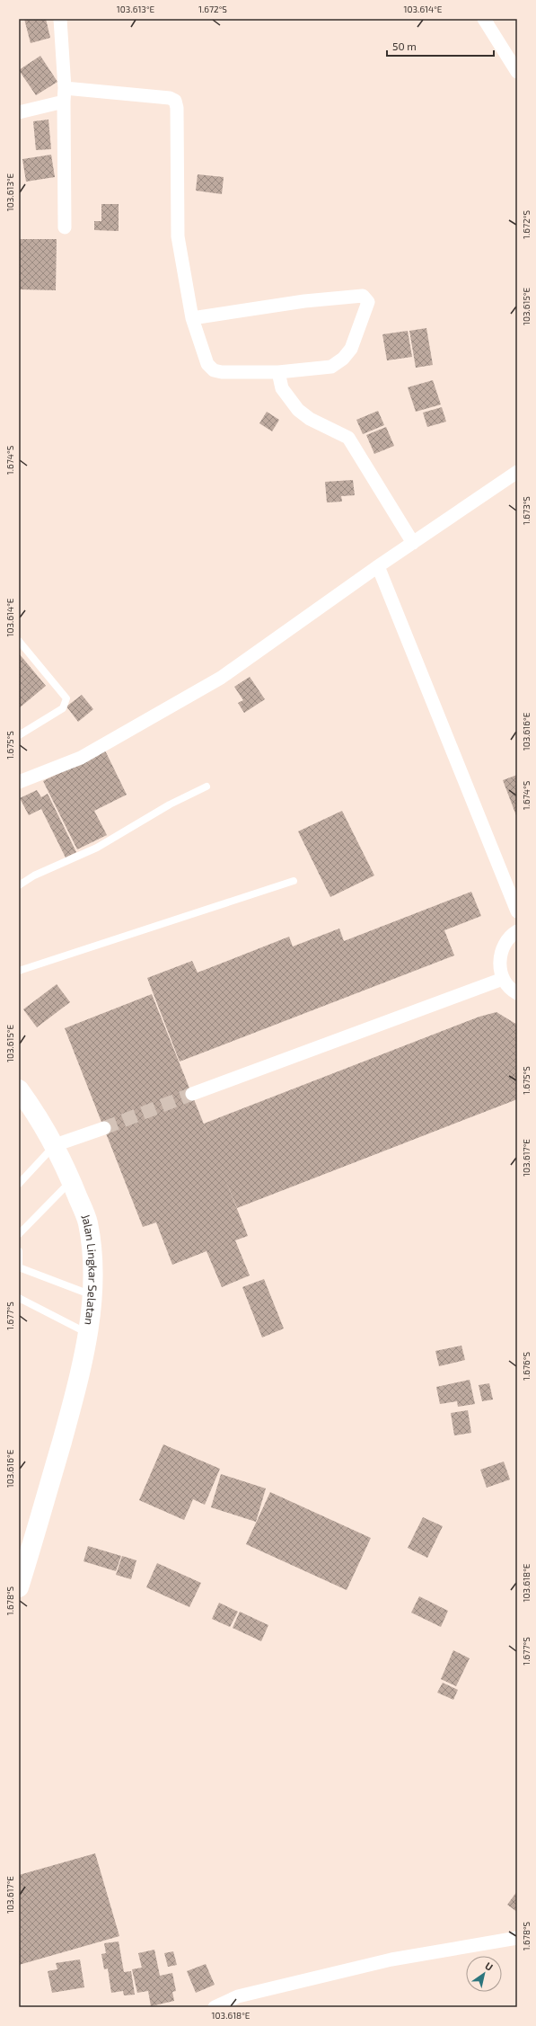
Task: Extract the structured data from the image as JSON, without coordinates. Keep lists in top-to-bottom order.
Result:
{
  "streets": {
    "highway": ["Jalan Lingkar Selatan"]
  },
  "scale_bar": "50 m",
  "north": "top right",
  "coordinates": [
    "103.613°E",
    "1.672°S",
    "103.614°E",
    "103.615°E",
    "1.674°S",
    "1.673°S",
    "103.616°E",
    "1.675°S",
    "103.617°E",
    "1.677°S",
    "1.676°S",
    "103.618°E",
    "1.678°S"
  ]
}
